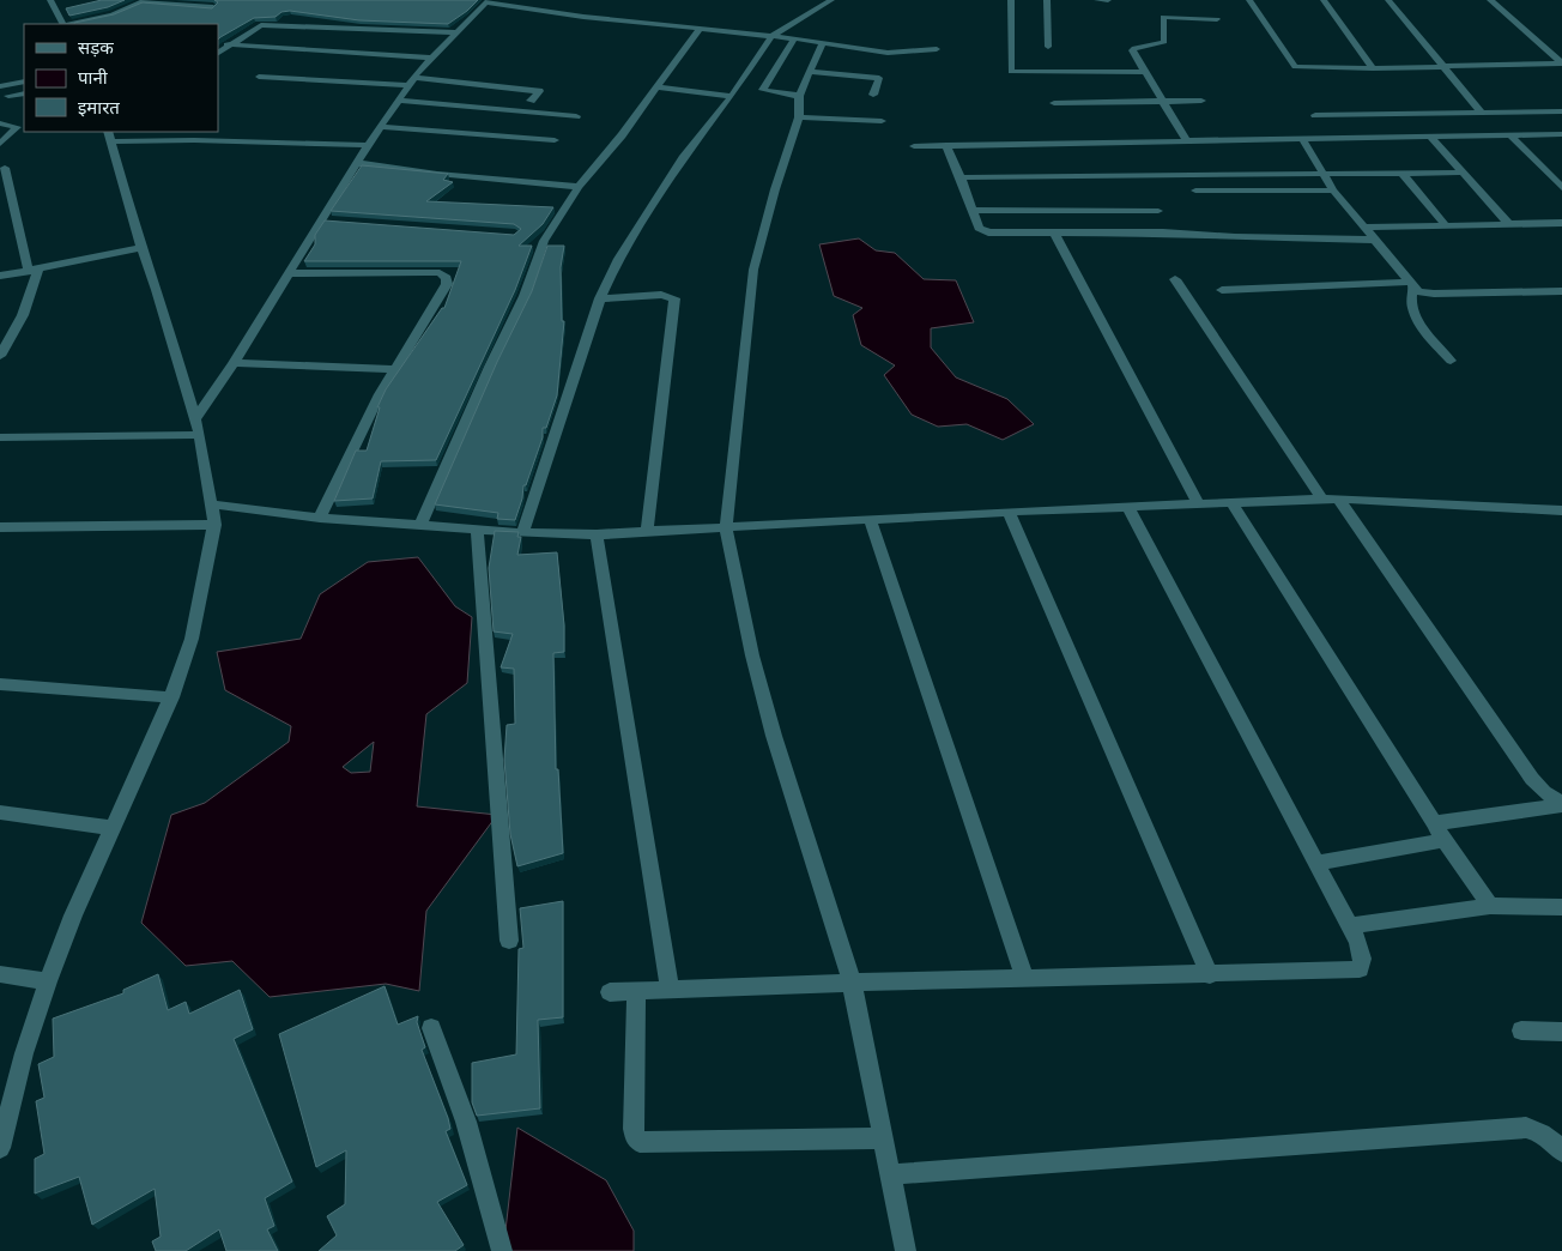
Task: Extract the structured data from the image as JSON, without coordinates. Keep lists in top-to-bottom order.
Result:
{
  "legend": ["सड़क", "पानी", "इमारत"]
}
